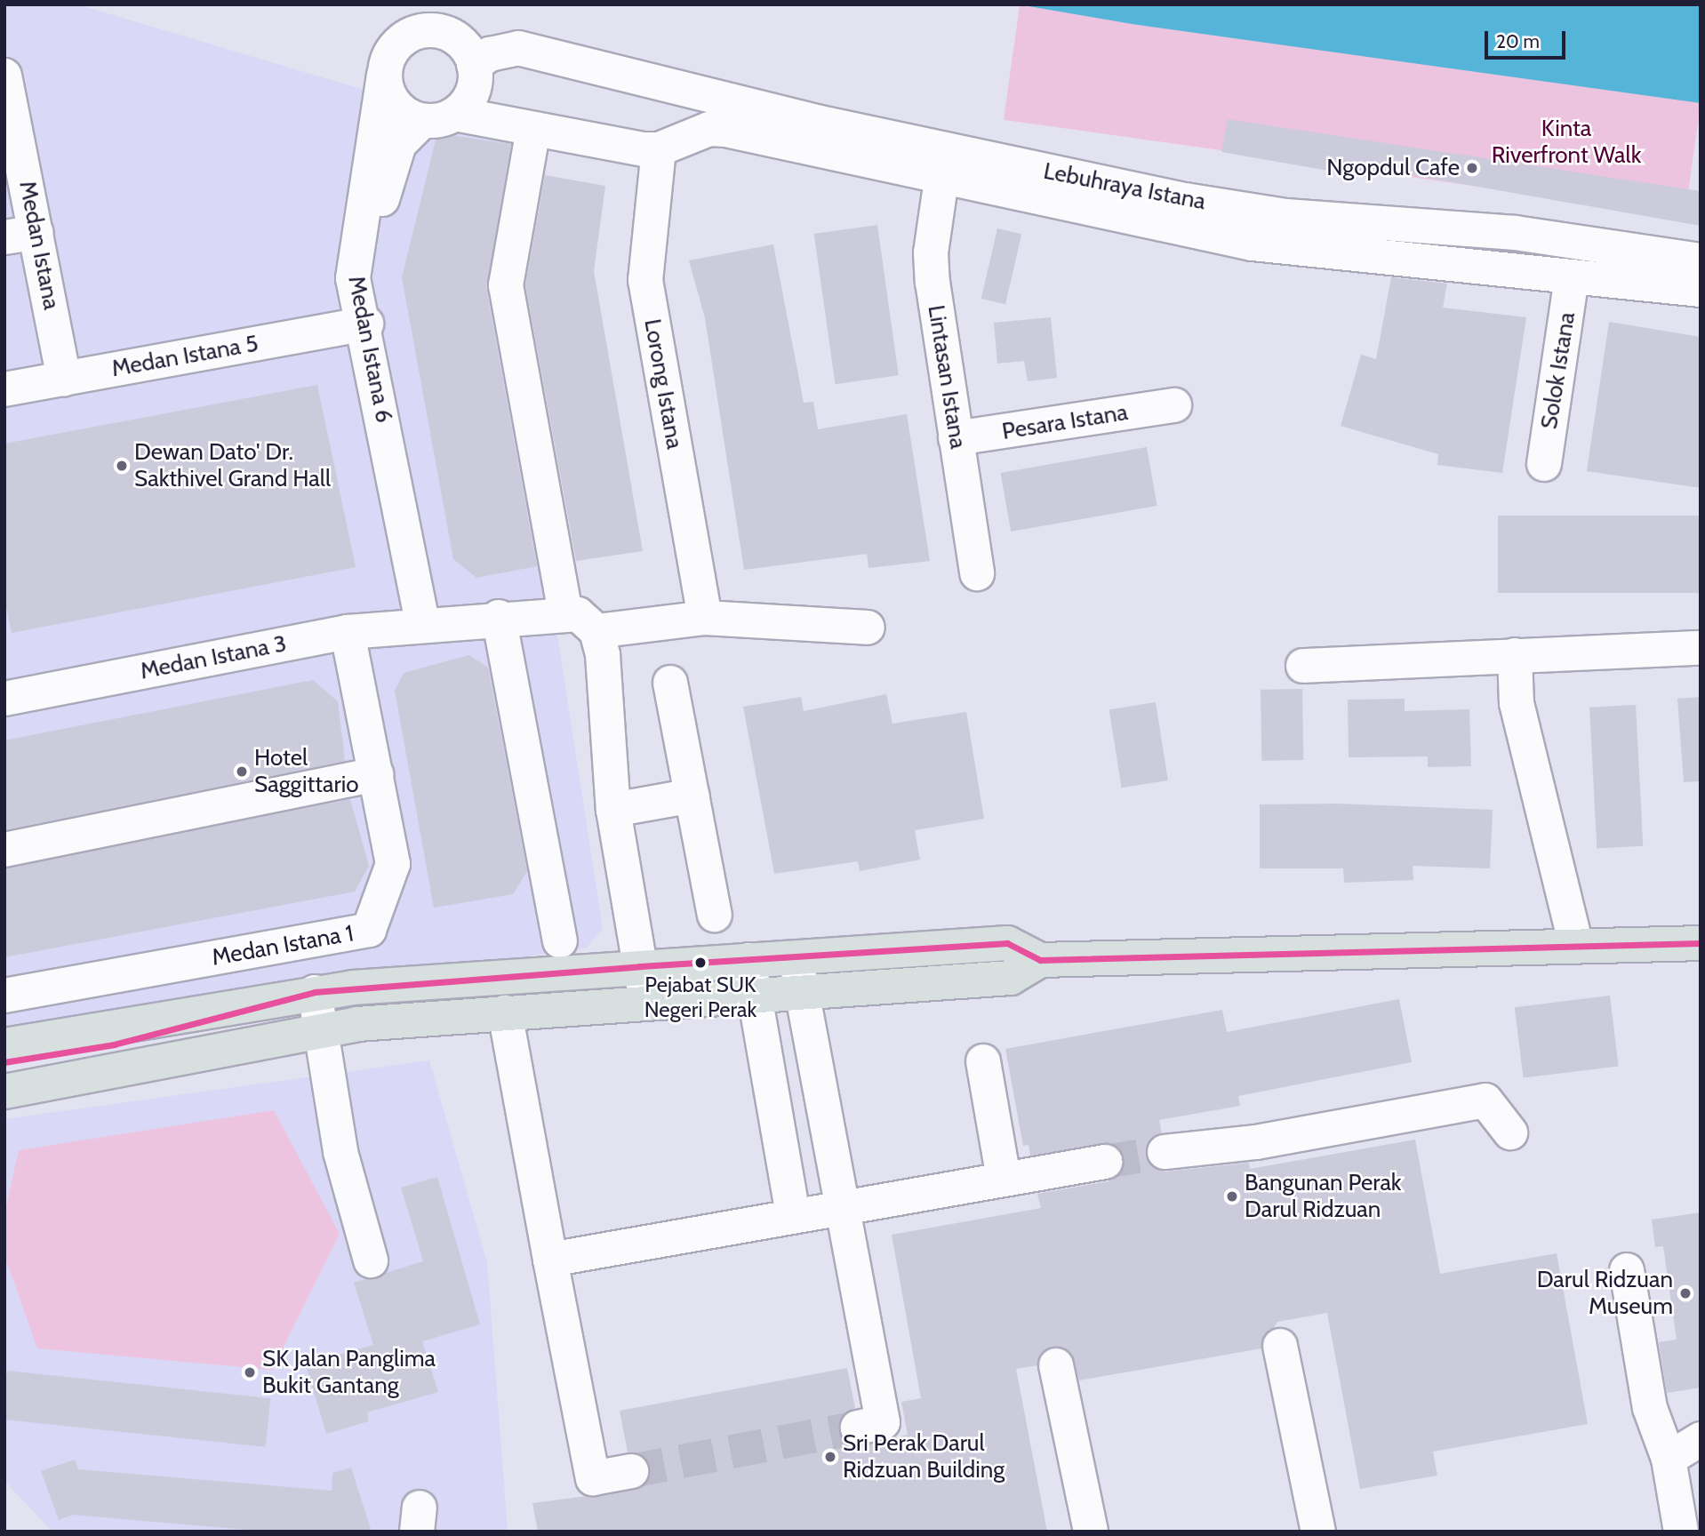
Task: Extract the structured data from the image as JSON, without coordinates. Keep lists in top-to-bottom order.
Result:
{
  "streets": {
    "street": [
      "Lebuhraya Istana",
      "Medan Istana",
      "Medan Istana 6",
      "Medan Istana 5",
      "Solok Istana",
      "Lintasan Istana",
      "Lorong Istana",
      "Pesara Istana",
      "Medan Istana 3",
      "Medan Istana 1"
    ]
  },
  "crossings": [
    ["Lebuhraya Istana", "Medan Istana 6"],
    ["Medan Istana", "Medan Istana 5"],
    ["Medan Istana 6", "Medan Istana 5"],
    ["Medan Istana 6", "Medan Istana 3"],
    ["Lintasan Istana", "Pesara Istana"],
    ["Medan Istana 3", "Medan Istana 1"]
  ],
  "parks": ["Kinta Riverfront Walk"],
  "places": [
    "Ngopdul Cafe",
    "Dewan Dato' Dr. Sakthivel Grand Hall",
    "Hotel Saggittario",
    "Pejabat SUK Negeri Perak",
    "Bangunan Perak Darul Ridzuan",
    "Darul Ridzuan Museum",
    "SK Jalan Panglima Bukit Gantang",
    "Sri Perak Darul Ridzuan Building"
  ],
  "scale_bar": "20 m"
}
